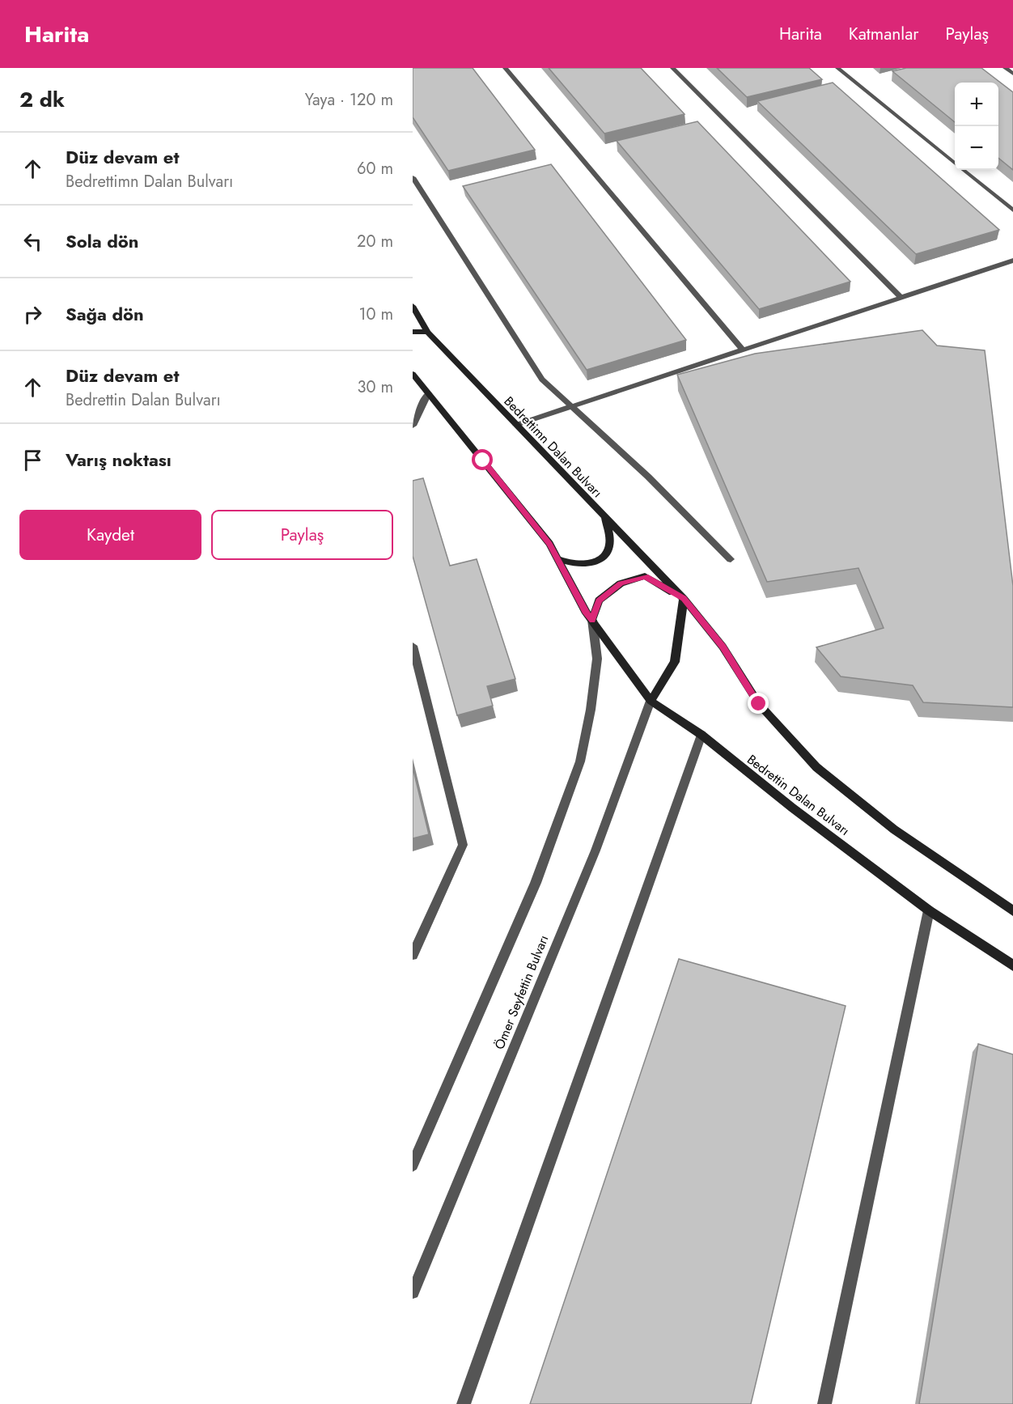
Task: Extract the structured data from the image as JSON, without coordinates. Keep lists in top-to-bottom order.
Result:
{
  "streets": {
    "main road": ["Bedrettimn Dalan Bulvarı", "Bedrettin Dalan Bulvarı"],
    "street": ["Ömer Seyfettin Bulvarı"]
  },
  "crossings": [
    ["Bedrettin Dalan Bulvarı", "Ömer Seyfettin Bulvarı"]
  ],
  "page": {
    "header": "Harita",
    "nav": ["Harita", "Katmanlar", "Paylaş"],
    "heading": ["2 dk", "Yaya · 120 m"],
    "map_buttons": ["+", "−"],
    "list": [
      ["Düz devam et", "Bedrettimn Dalan Bulvarı", "60 m"],
      ["Sola dön", "20 m"],
      ["Sağa dön", "10 m"],
      ["Düz devam et", "Bedrettin Dalan Bulvarı", "30 m"],
      "Varış noktası"
    ],
    "buttons": ["Kaydet", "Paylaş"]
  }
}
